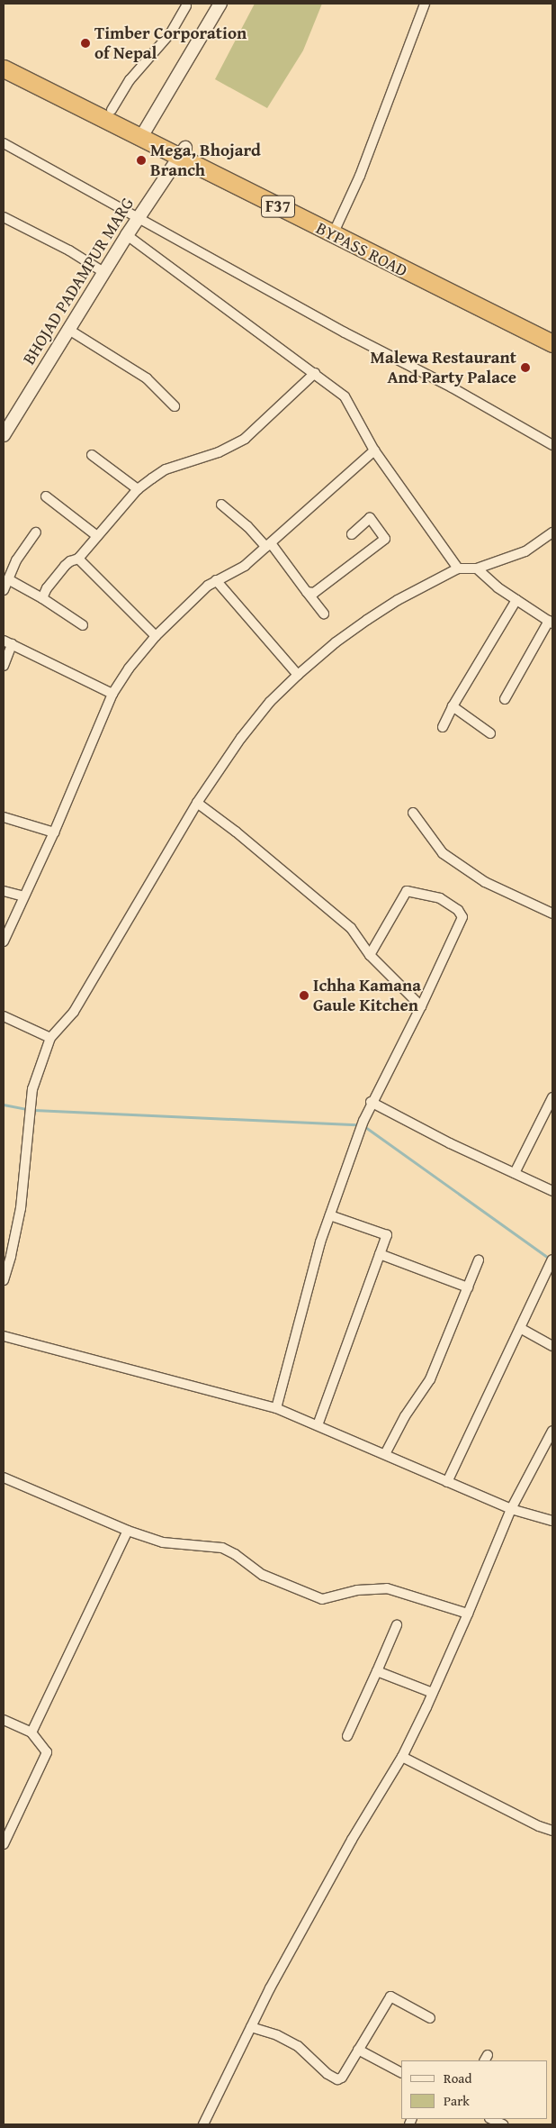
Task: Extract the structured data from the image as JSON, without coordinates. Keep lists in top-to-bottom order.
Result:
{
  "streets": {
    "highway": ["F37", "BYPASS ROAD"],
    "street": ["BHOJAD PADAMPUR MARG"]
  },
  "crossings": [
    ["BYPASS ROAD", "BHOJAD PADAMPUR MARG"]
  ],
  "places": [
    "Timber Corporation of Nepal",
    "Mega, Bhojard Branch",
    "Malewa Restaurant And Party Palace",
    "Ichha Kamana Gaule Kitchen"
  ],
  "legend": ["Road", "Park"]
}
